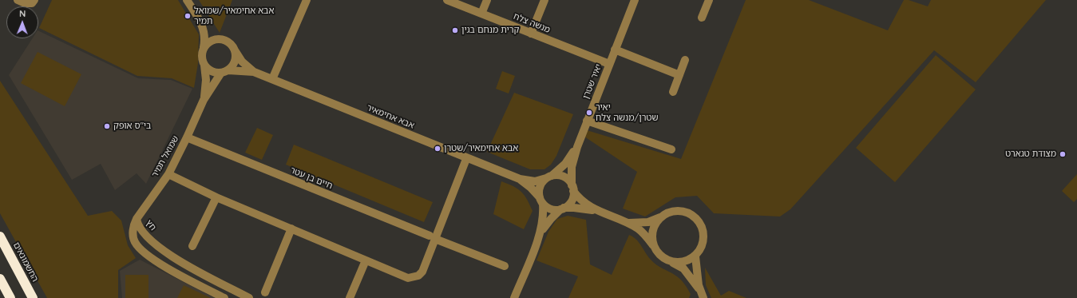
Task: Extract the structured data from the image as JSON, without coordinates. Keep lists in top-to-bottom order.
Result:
{
  "streets": {
    "highway": ["החשמונאים"],
    "street": [
      "מנשה צלח",
      "יאיר שטרן",
      "אבא אחימאיר",
      "שמואל תמיר",
      "חיים בן עטר",
      "חץ"
    ]
  },
  "crossings": [
    ["מנשה צלח", "יאיר שטרן"],
    ["יאיר שטרן", "אבא אחימאיר"],
    ["אבא אחימאיר", "שמואל תמיר"],
    ["שמואל תמיר", "חיים בן עטר"],
    ["שמואל תמיר", "חץ"]
  ],
  "places": [
    "אבא אחימאיר/שמואל תמיר",
    "קרית מנחם בגין",
    "יאיר שטרן/מנשה צלח",
    "בי\"ס אופק",
    "אבא אחימאיר/שטרן",
    "מצודת טגארט"
  ],
  "north": "top"
}
